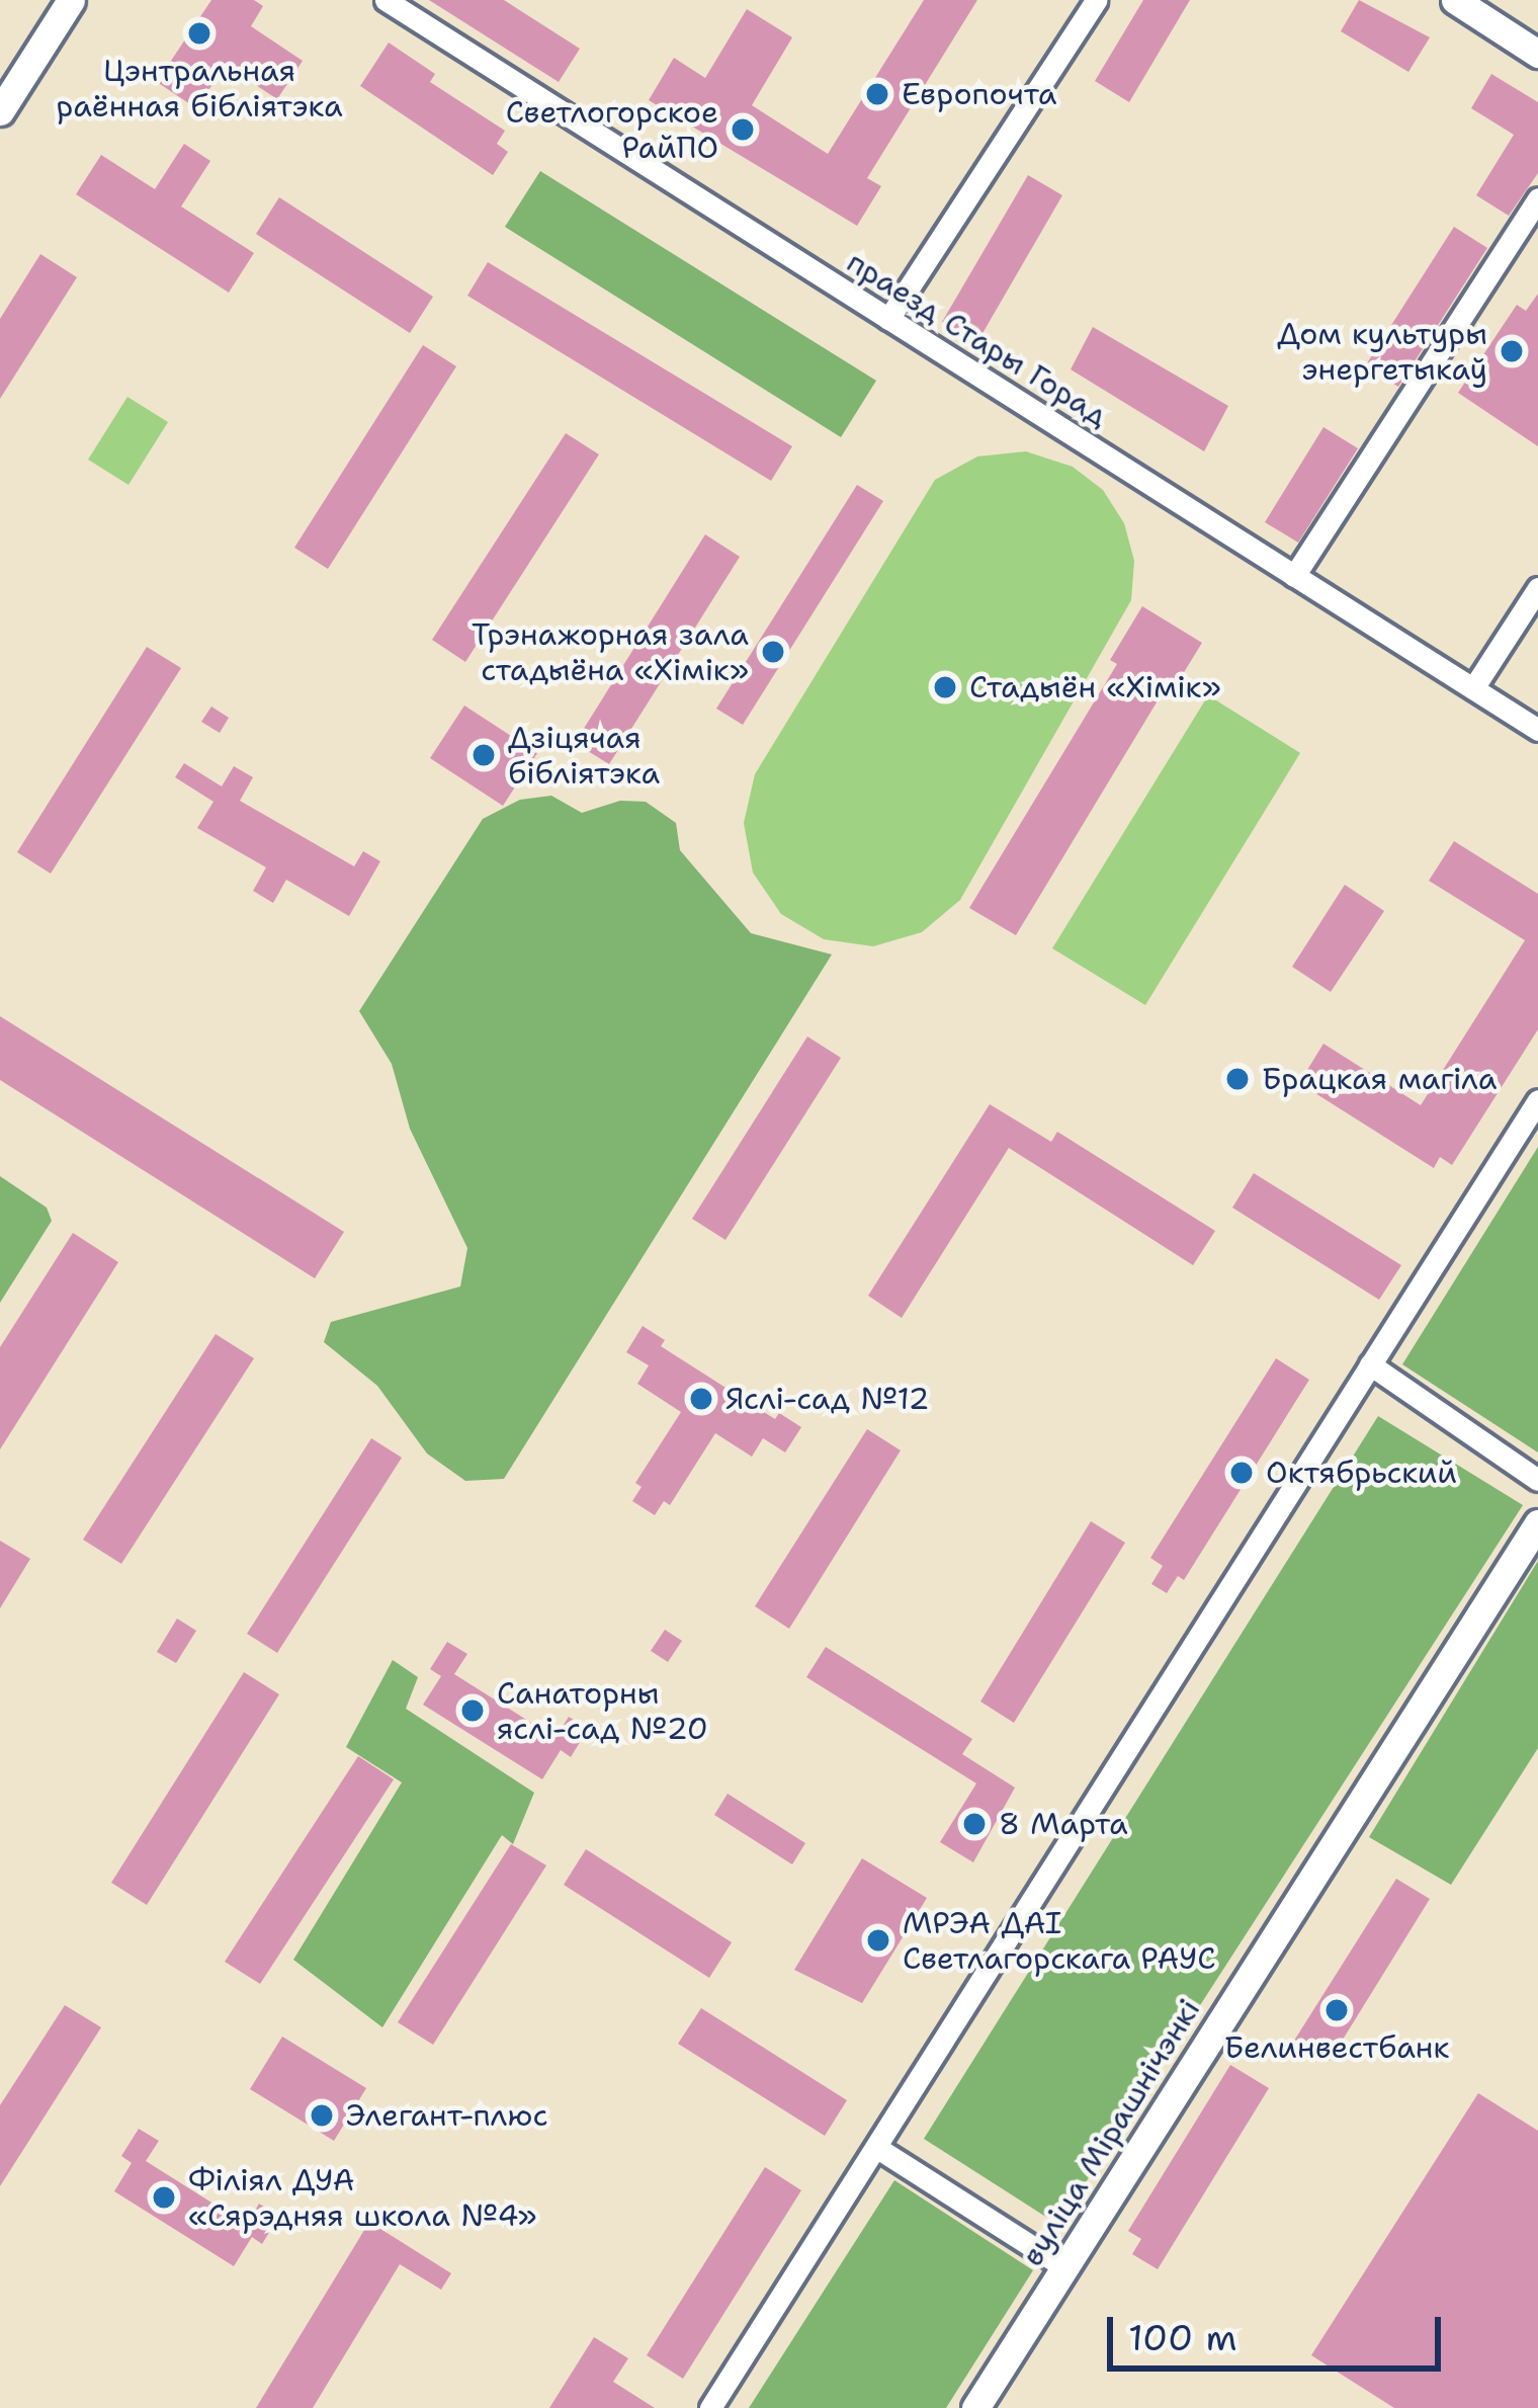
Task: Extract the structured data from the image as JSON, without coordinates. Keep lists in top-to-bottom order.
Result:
{
  "streets": {
    "street": ["праезд Стары Горад", "вуліца Мірашнічэнкі"]
  },
  "places": [
    "Цэнтральная раённая бібліятэка",
    "Европочта",
    "Светлогорское РайПО",
    "Дом культуры энергетыкаў",
    "Трэнажорная зала стадыёна «Хімік»",
    "Стадыён «Хімік»",
    "Дзіцячая бібліятэка",
    "Брацкая магіла",
    "Яслі-сад №12",
    "Октябрьский",
    "Санаторны яслі-сад №20",
    "8 Марта",
    "МРЭА ДАІ Светлагорскага РАУС",
    "Белинвестбанк",
    "Элегант-плюс",
    "Філіял ДУА «Сярэдняя школа №4»"
  ],
  "scale_bar": "100 m"
}
